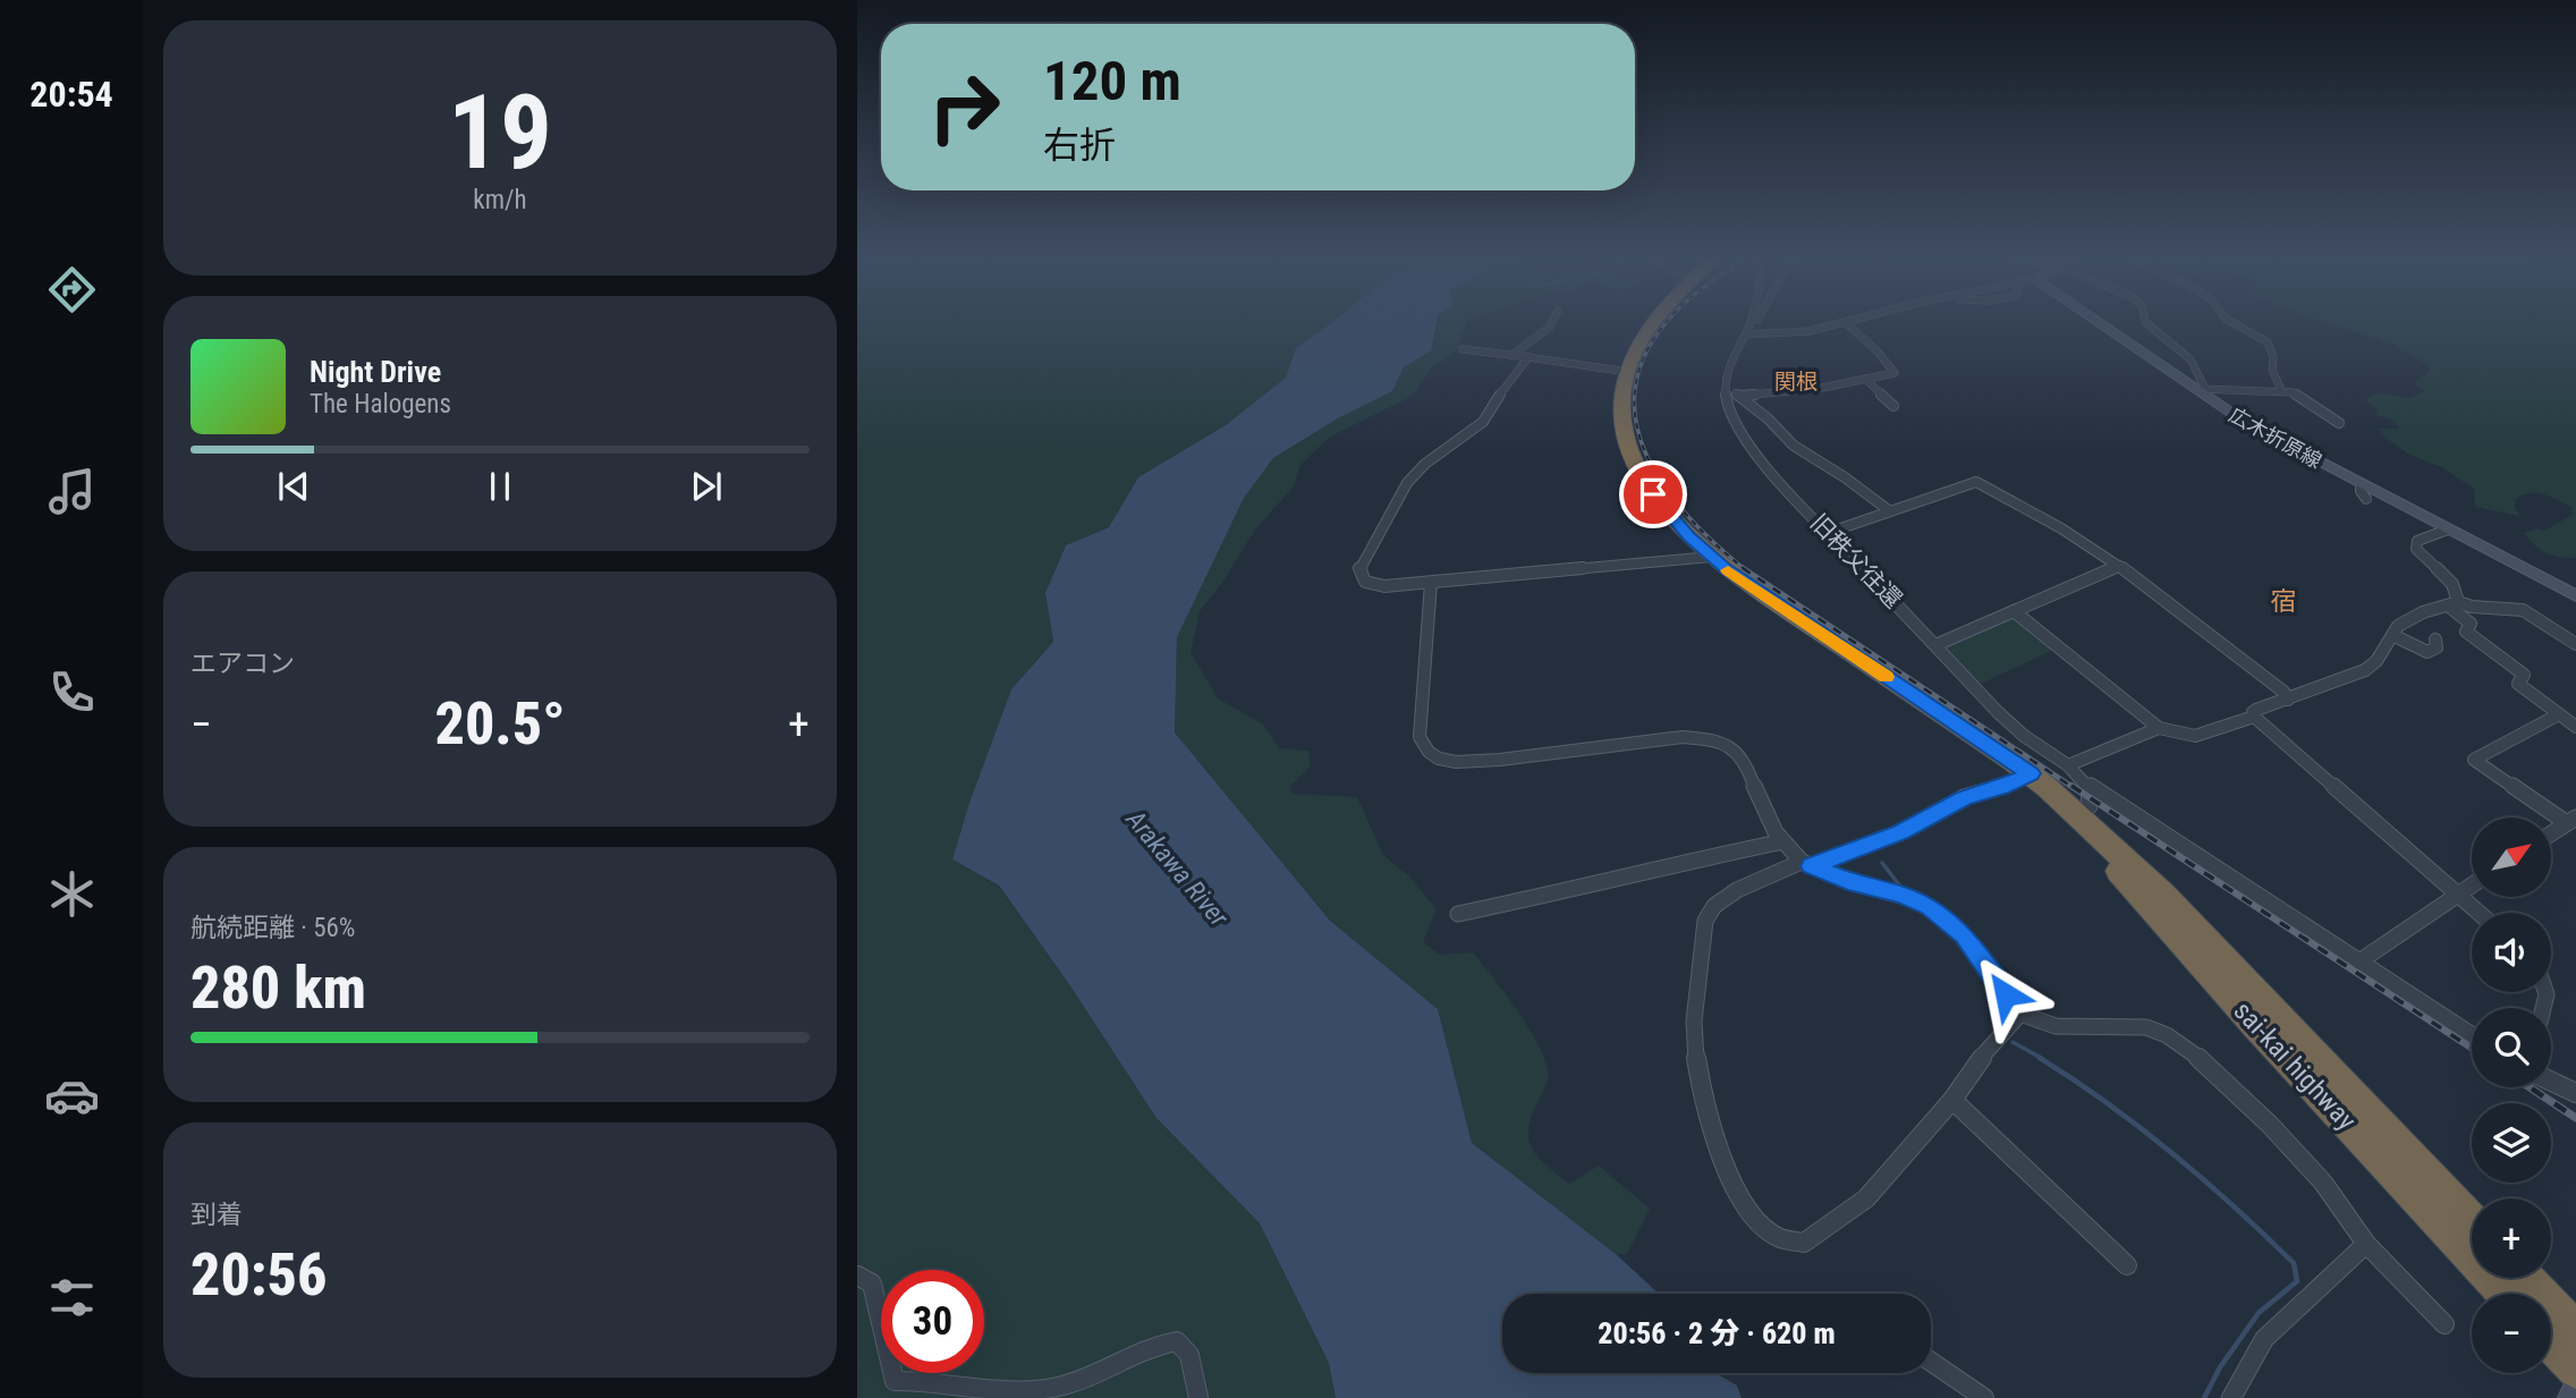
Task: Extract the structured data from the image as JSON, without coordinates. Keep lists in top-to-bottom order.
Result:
{
  "streets": {
    "highway": ["sai-kai highway"],
    "main road": ["広木折原線"],
    "street": ["旧秩父往還"]
  },
  "districts": ["関根", "宿"],
  "water": ["Arakawa River"],
  "north": "top right",
  "page": {
    "tabs": "20:54",
    "tile": [
      ["19", "km/h"],
      "エアコン",
      ["航続距離 · 56%", "280 km"],
      ["到着", "20:56"]
    ],
    "turn": ["120 m", "右折"],
    "song": ["Night Drive", "The Halogens"],
    "heat": ["−", "20.5°", "+"],
    "map_buttons": ["+", "−"],
    "limit": "30",
    "trip": "20:56 · 2 分 · 620 m"
  }
}
